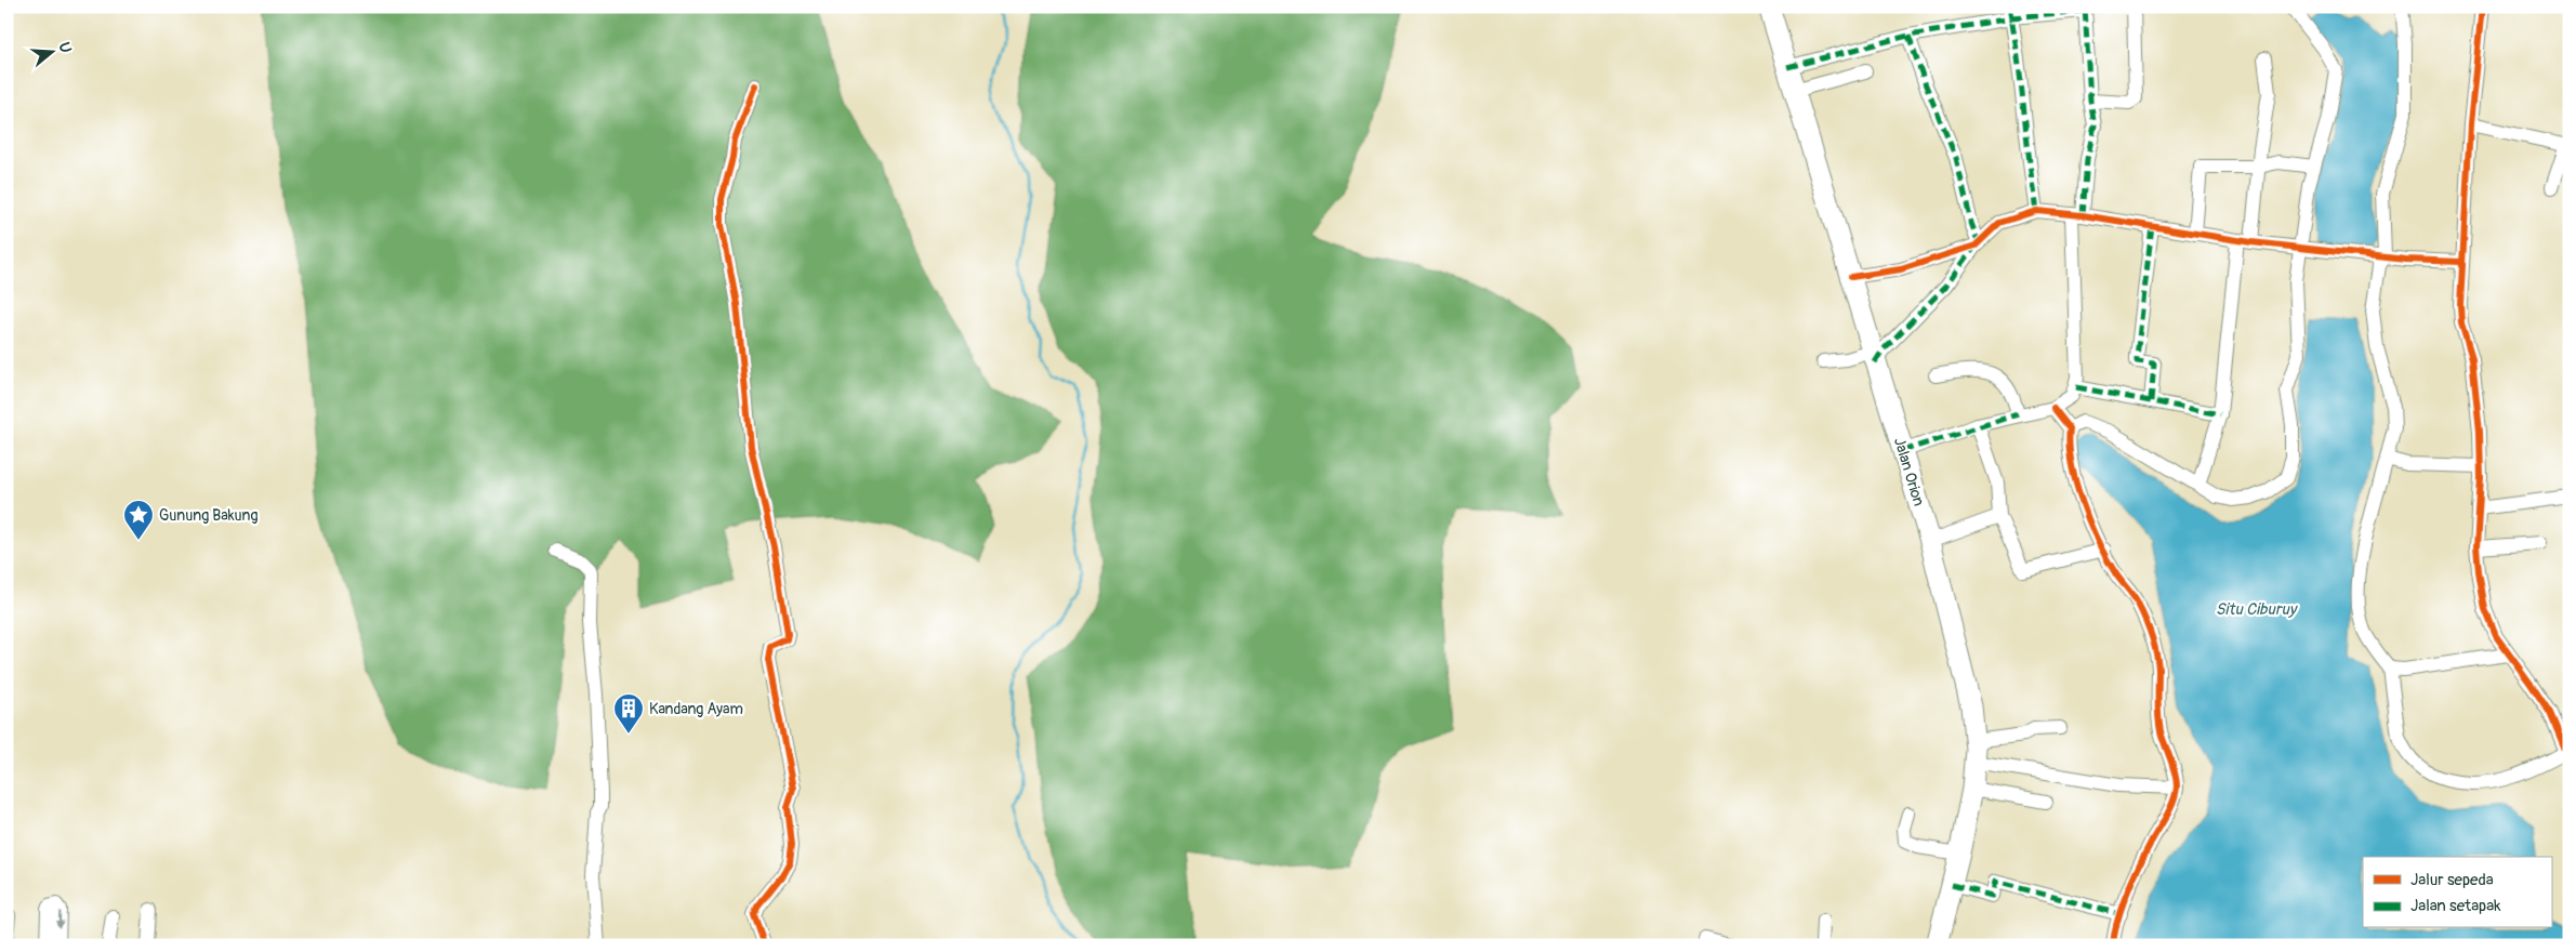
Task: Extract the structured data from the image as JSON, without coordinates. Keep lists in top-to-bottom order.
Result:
{
  "streets": {
    "highway": ["Jalan Orion"]
  },
  "water": ["Situ Ciburuy"],
  "places": {
    "place": ["Gunung Bakung"],
    "building": ["Kandang Ayam"]
  },
  "legend": ["Jalur sepeda", "Jalan setapak"],
  "north": "right"
}
